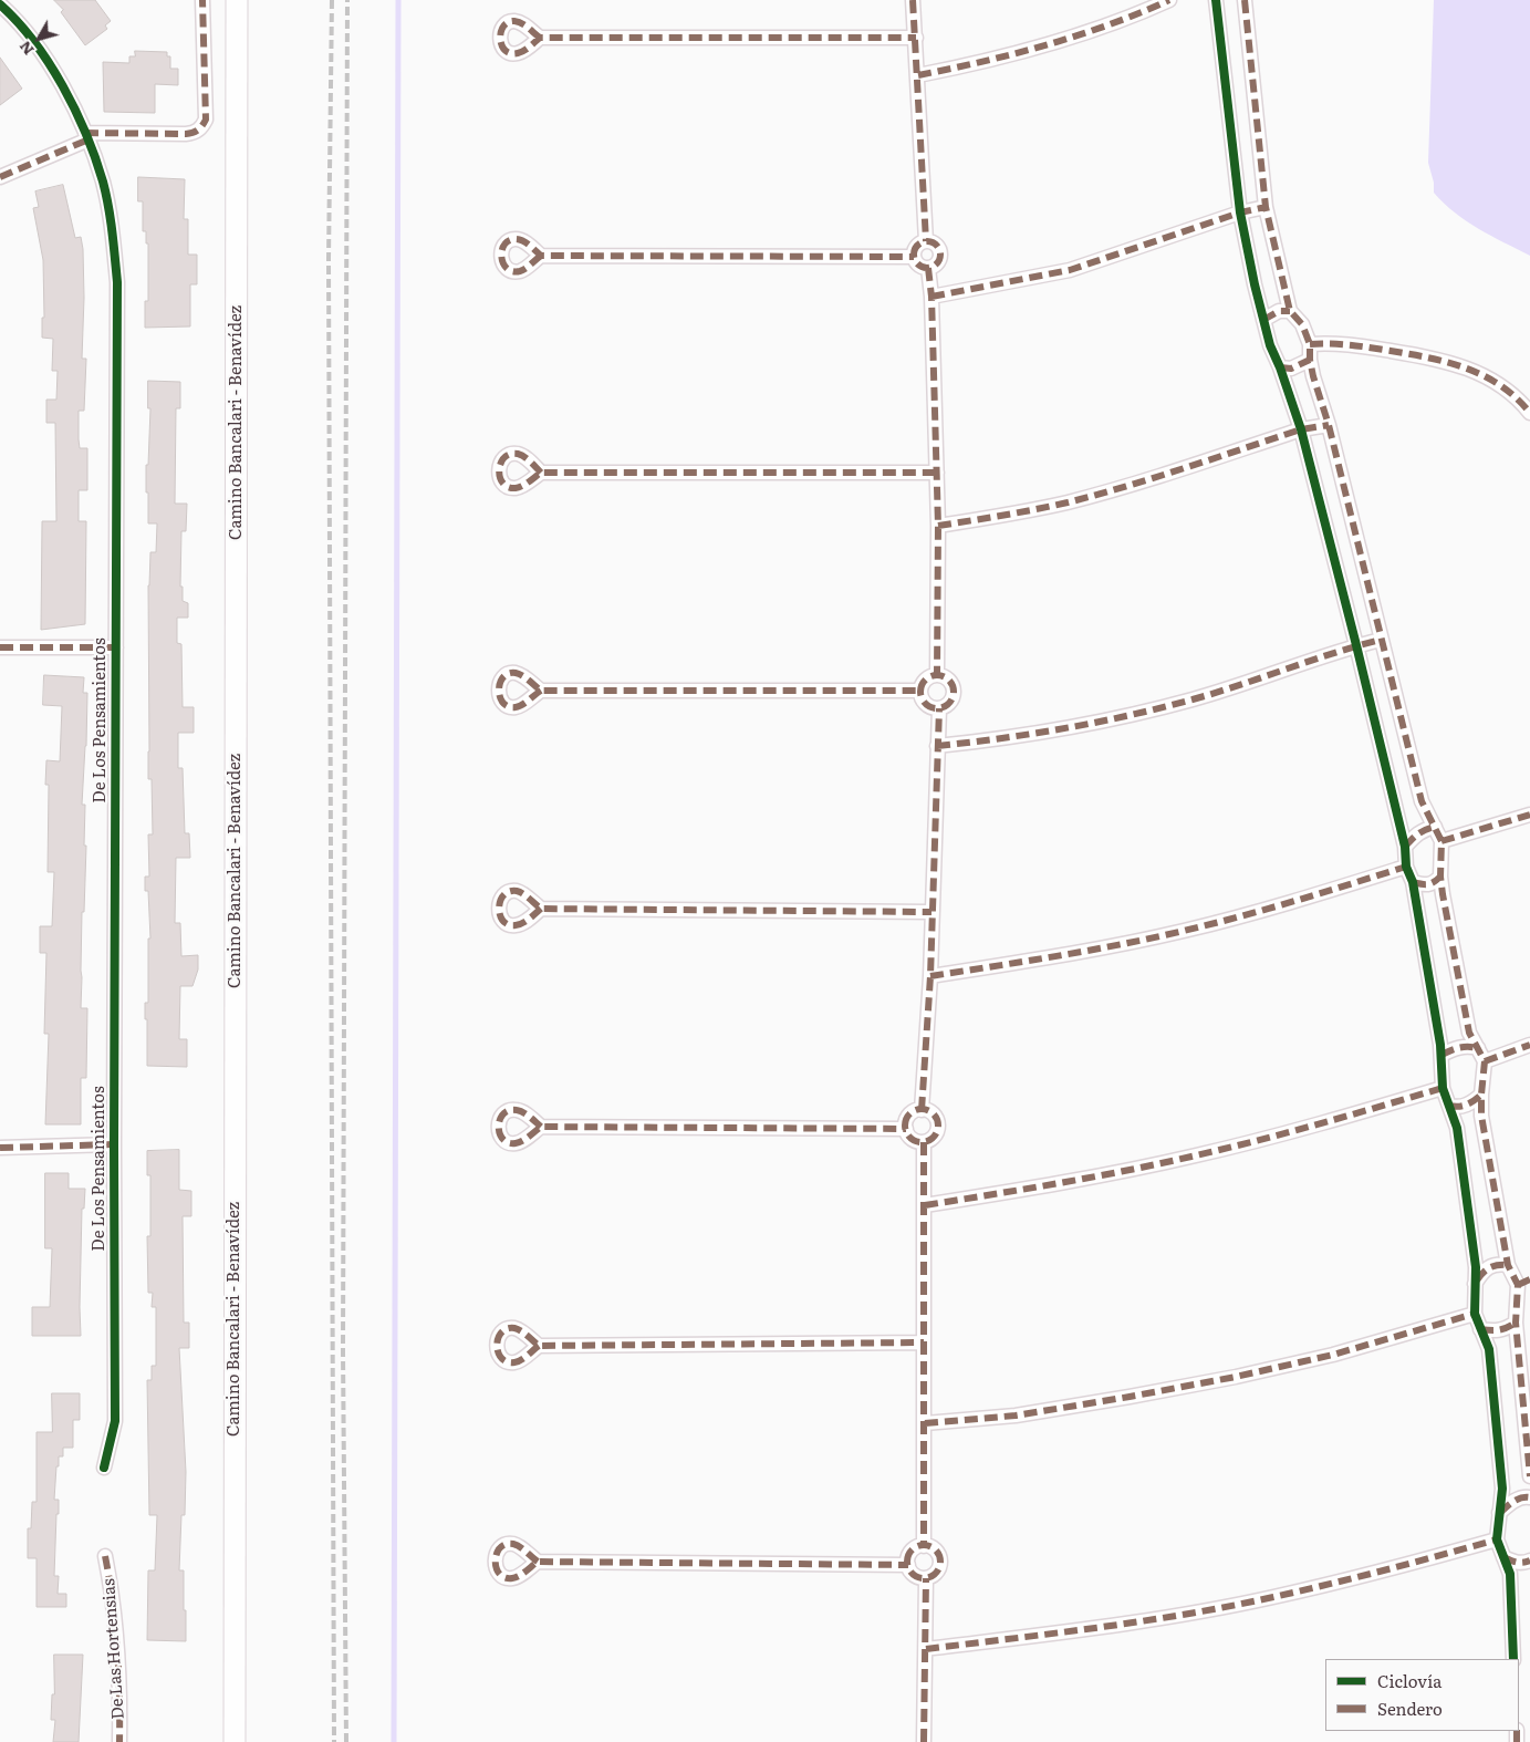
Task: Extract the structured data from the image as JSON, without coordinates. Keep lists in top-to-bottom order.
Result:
{
  "streets": {
    "main road": ["Camino Bancalari - Benavídez"],
    "street": ["De Los Pensamientos", "De Las Hortensias"]
  },
  "legend": ["Ciclovía", "Sendero"],
  "north": "bottom left"
}
